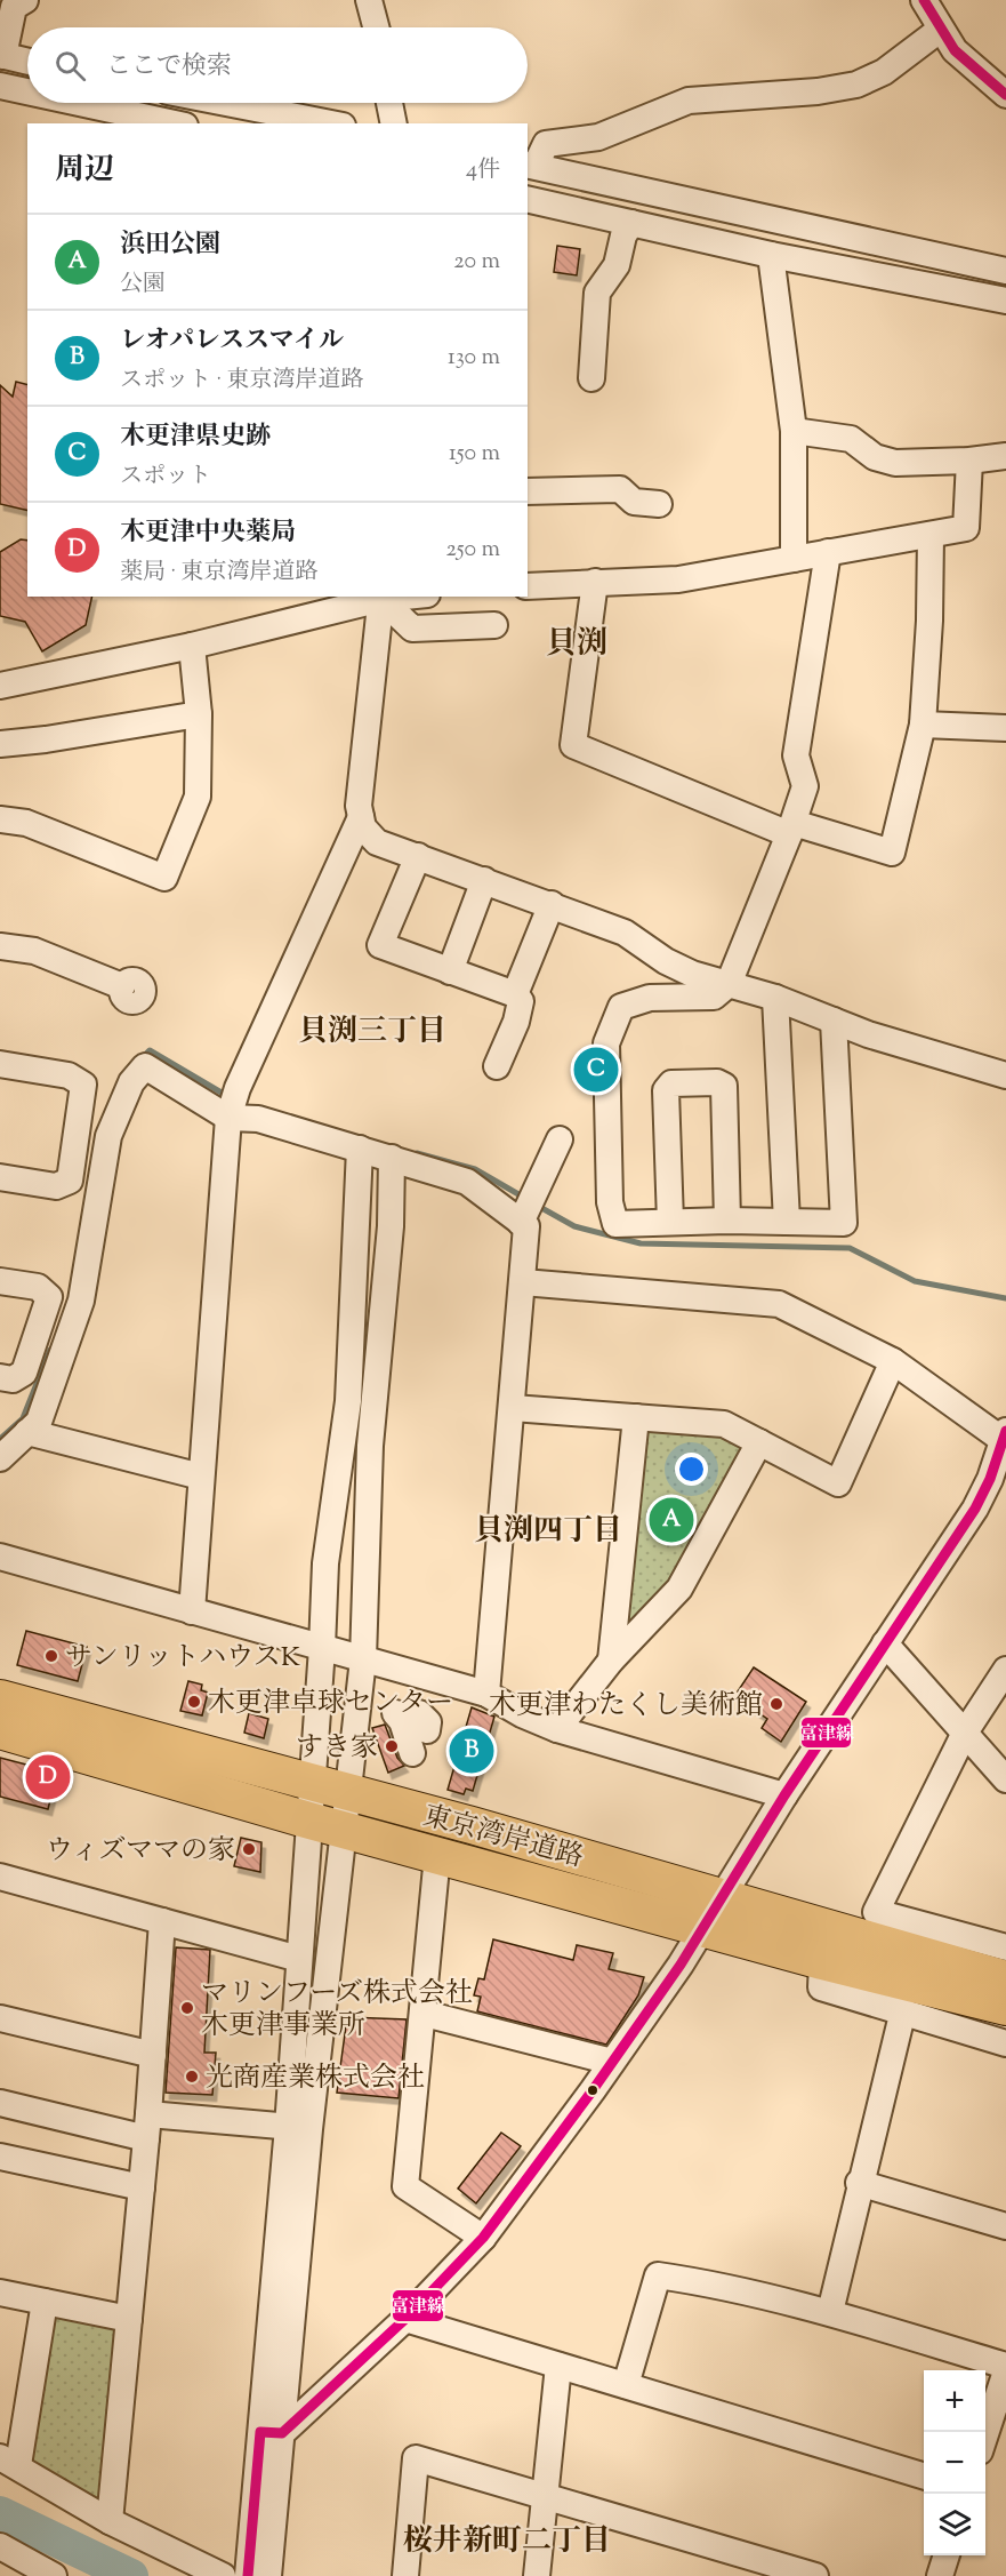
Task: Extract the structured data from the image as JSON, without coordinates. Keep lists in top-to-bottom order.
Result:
{
  "streets": {
    "highway": ["東京湾岸道路"]
  },
  "districts": [
    "貝渕",
    "貝渕三丁目",
    "貝渕四丁目",
    "桜井新町二丁目"
  ],
  "places": [
    "サンリットハウスK",
    "木更津卓球センター",
    "木更津わたくし美術館",
    "すき家",
    "ウィズママの家",
    "マリンフーズ株式会社 木更津事業所",
    "光商産業株式会社"
  ],
  "lines": ["transit line 富津線"],
  "page": {
    "search": "ここで検索",
    "heading": ["周辺", "4件"],
    "list": [
      {
        "mark": "A",
        "name": "浜田公園",
        "note": "公園",
        "value": "20 m"
      },
      {
        "mark": "B",
        "name": "レオパレススマイル",
        "note": "スポット · 東京湾岸道路",
        "value": "130 m"
      },
      {
        "mark": "C",
        "name": "木更津県史跡",
        "note": "スポット",
        "value": "150 m"
      },
      {
        "mark": "D",
        "name": "木更津中央薬局",
        "note": "薬局 · 東京湾岸道路",
        "value": "250 m"
      }
    ],
    "pins": [
      "C",
      "A",
      "B",
      "D"
    ],
    "map_buttons": ["+", "−"]
  }
}
